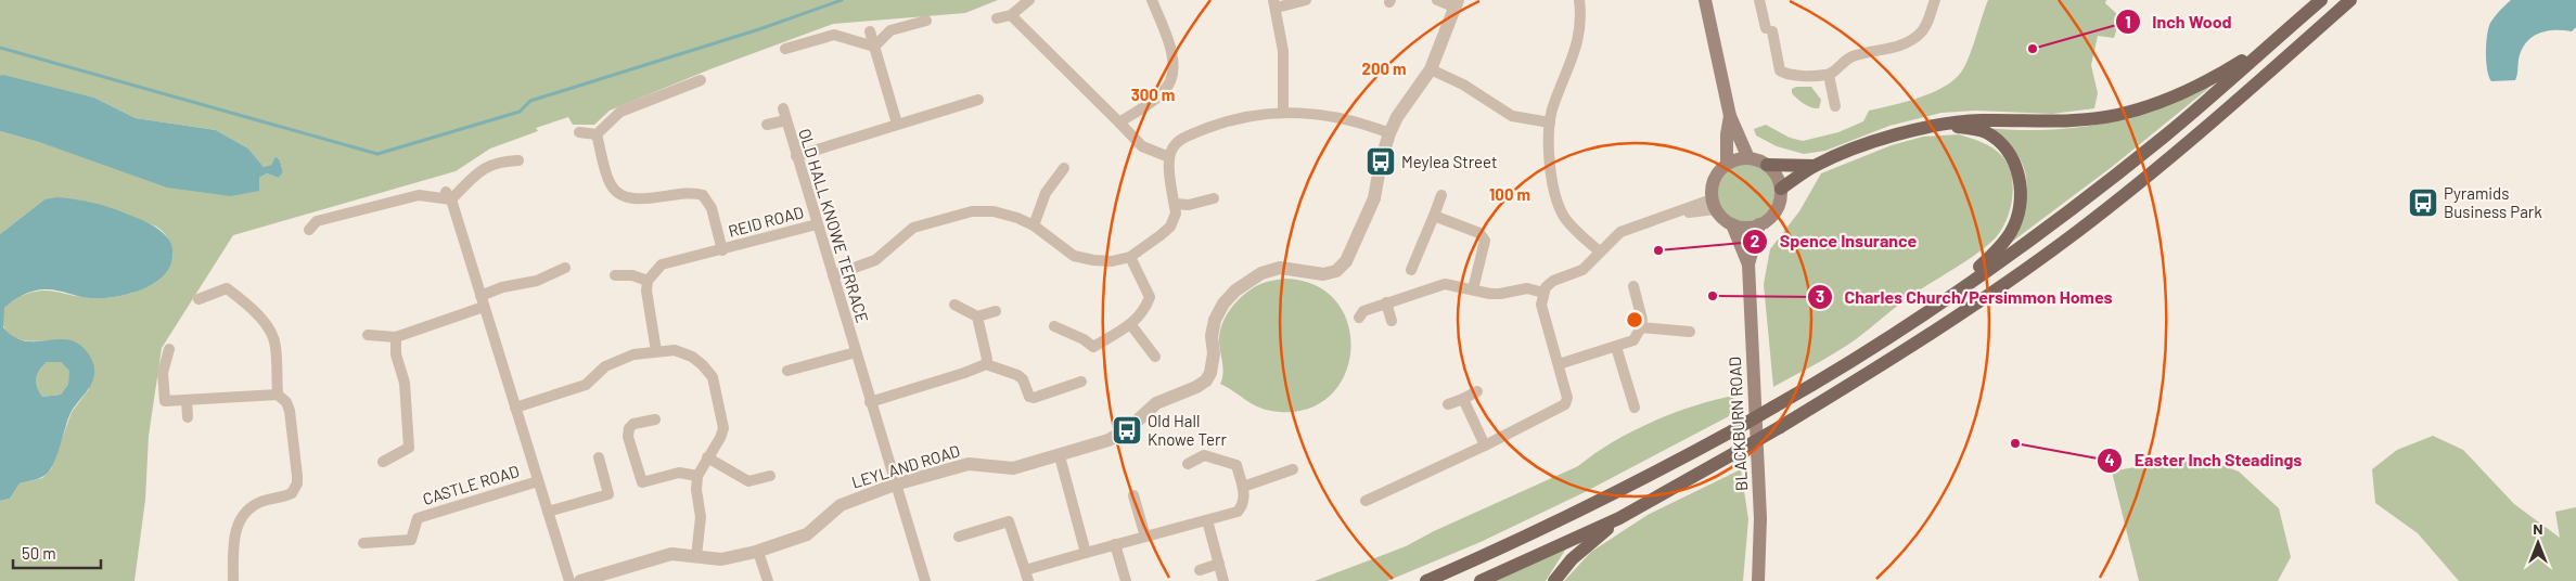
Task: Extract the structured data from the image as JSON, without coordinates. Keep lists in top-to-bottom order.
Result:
{
  "streets": {
    "main road": ["BLACKBURN ROAD"],
    "street": [
      "REID ROAD",
      "OLD HALL KNOWE TERRACE",
      "LEYLAND ROAD",
      "CASTLE ROAD"
    ]
  },
  "crossings": [
    ["REID ROAD", "OLD HALL KNOWE TERRACE"],
    ["OLD HALL KNOWE TERRACE", "LEYLAND ROAD"]
  ],
  "places": {
    "other": [
      "Inch Wood",
      "Spence Insurance",
      "Charles Church/Persimmon Homes",
      "Easter Inch Steadings"
    ],
    "bus stop": ["Meylea Street", "Pyramids Business Park", "Old Hall Knowe Terr"]
  },
  "scale_bar": "50 m",
  "north": "top",
  "rings": ["200 m", "300 m", "100 m"]
}
